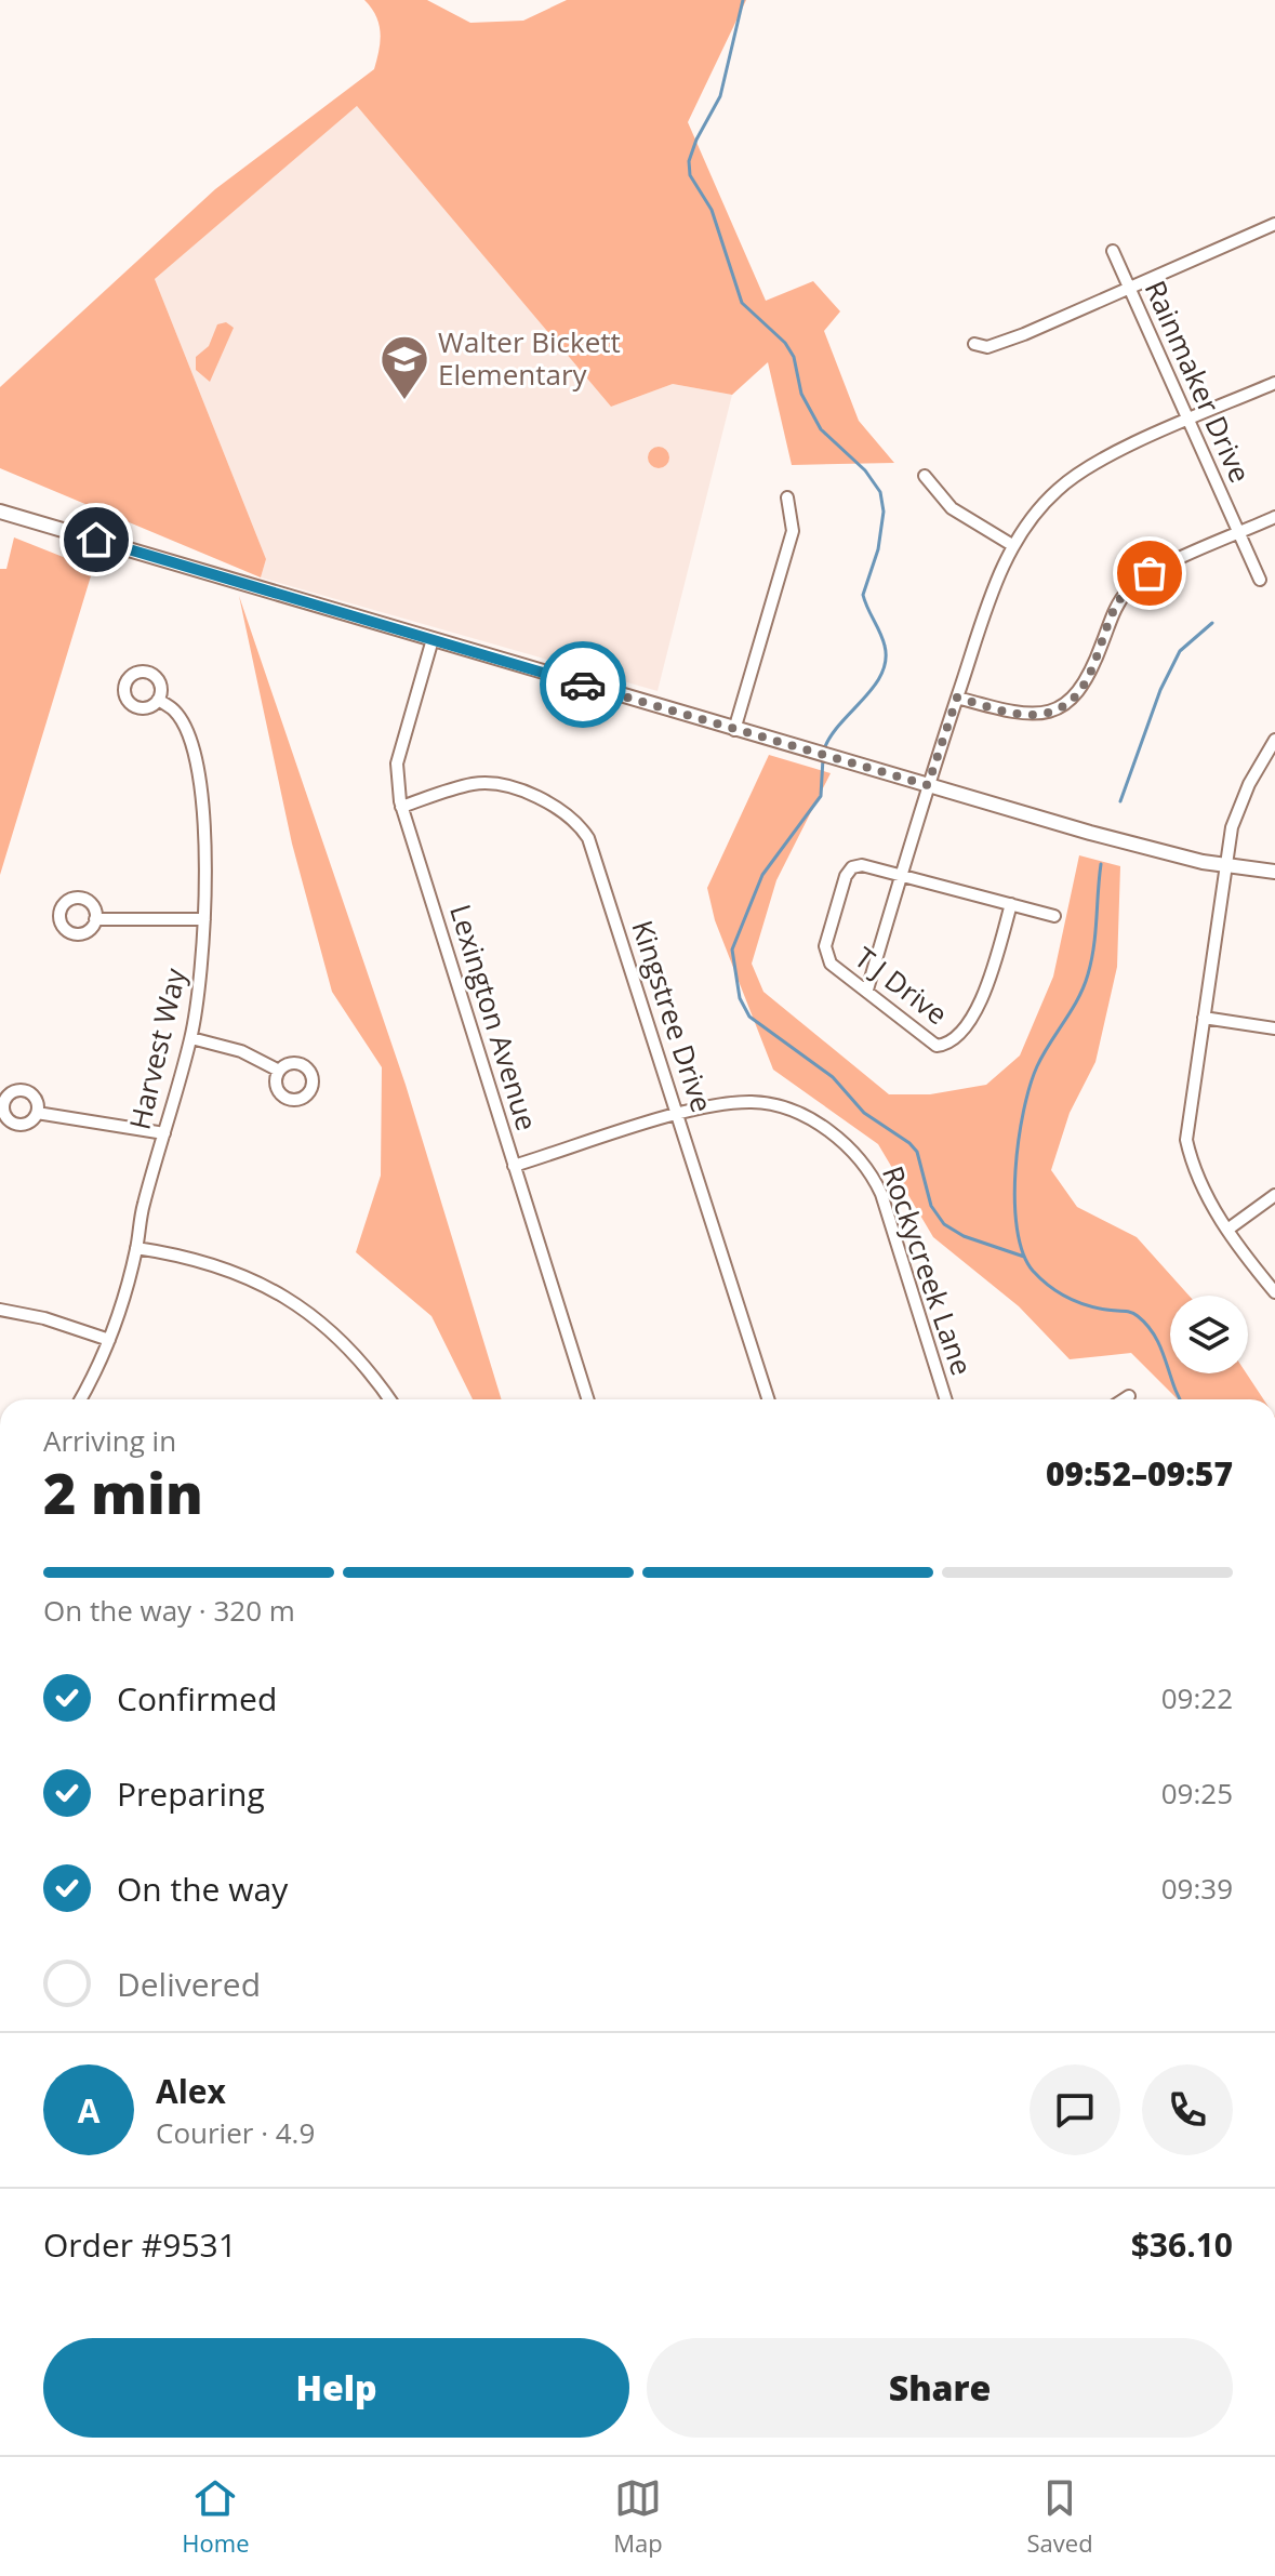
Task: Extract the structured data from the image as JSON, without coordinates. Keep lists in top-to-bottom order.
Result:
{
  "streets": {
    "street": [
      "Rainmaker Drive",
      "T J Drive",
      "Kingstree Drive",
      "Lexington Avenue",
      "Harvest Way",
      "Rockycreek Lane"
    ]
  },
  "crossings": [
    ["Kingstree Drive", "Lexington Avenue"],
    ["Kingstree Drive", "Rockycreek Lane"],
    ["Lexington Avenue", "Rockycreek Lane"]
  ],
  "places": {
    "school or university": ["Walter Bickett Elementary"]
  },
  "page": {
    "heading": ["2 min", "Arriving in", "09:52–09:57"],
    "panel": [
      "Alex",
      "Courier · 4.9",
      "Order #9531",
      "$36.10"
    ],
    "bar": "On the way · 320 m",
    "list": [
      ["Confirmed", "09:22"],
      ["Preparing", "09:25"],
      ["On the way", "09:39"],
      "Delivered"
    ],
    "round": "A",
    "buttons": ["Help", "Share"],
    "tabs": ["Home", "Map", "Saved"]
  }
}
